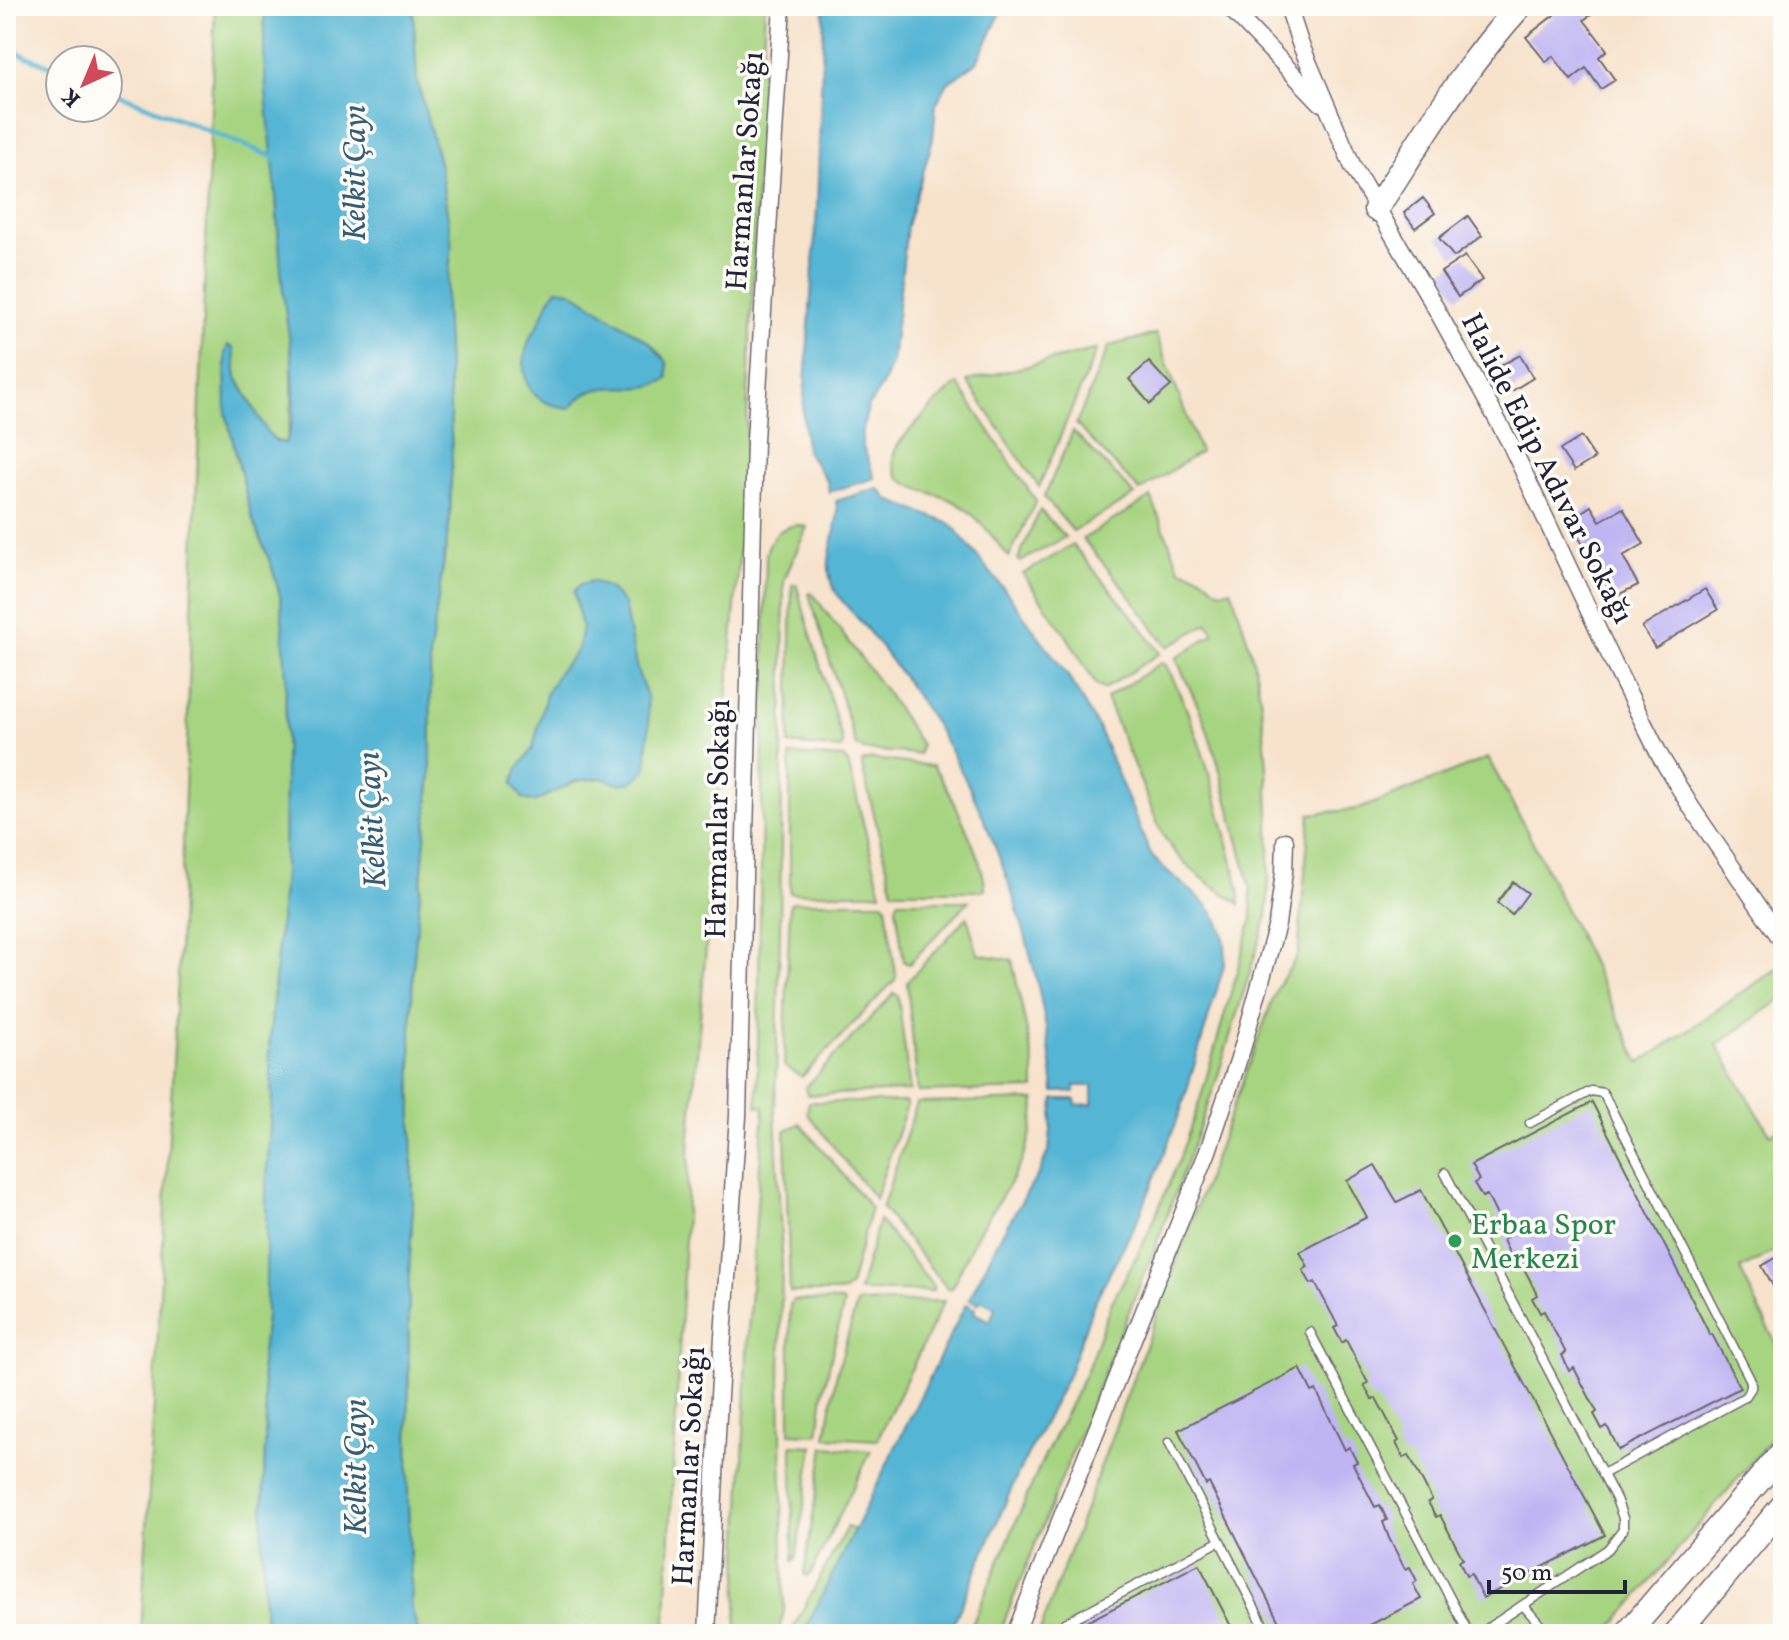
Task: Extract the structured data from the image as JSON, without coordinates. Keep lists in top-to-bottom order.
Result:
{
  "streets": {
    "street": ["Harmanlar Sokağı", "Halide Edip Adıvar Sokağı"]
  },
  "water": ["Kelkit Çayı"],
  "places": ["Erbaa Spor Merkezi"],
  "scale_bar": "50 m",
  "north": "bottom left"
}
